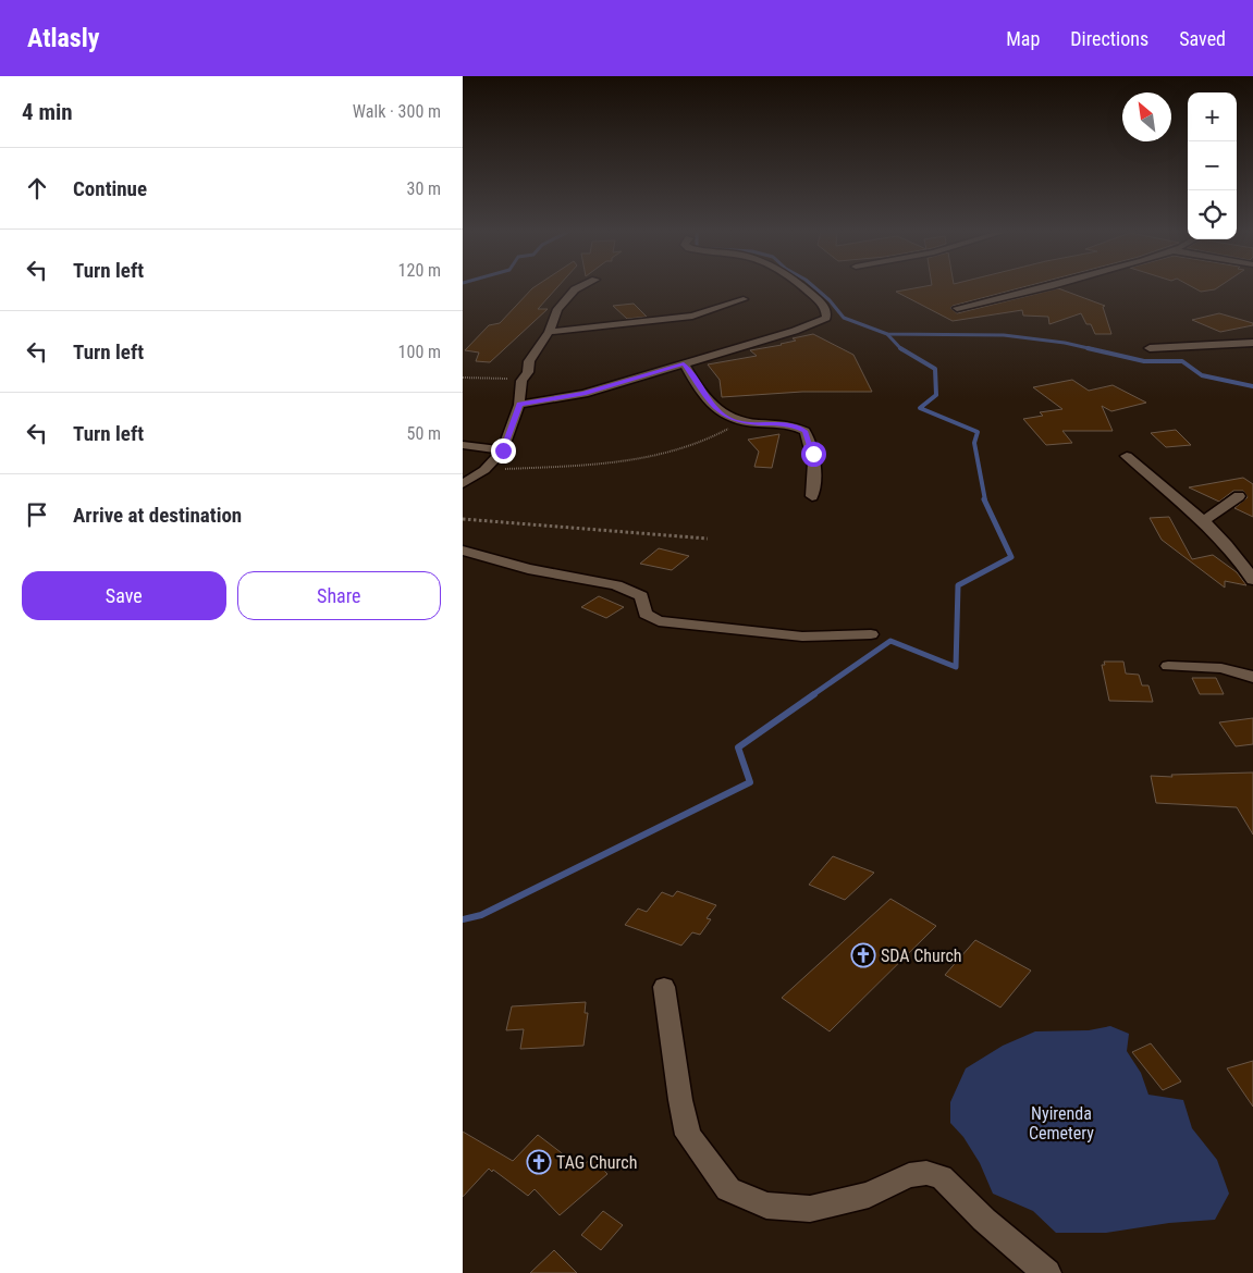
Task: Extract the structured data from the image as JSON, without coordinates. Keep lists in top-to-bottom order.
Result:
{
  "parks": ["Nyirenda Cemetery"],
  "places": {
    "church": ["SDA Church", "TAG Church"]
  },
  "north": "top left",
  "page": {
    "header": "Atlasly",
    "nav": ["Map", "Directions", "Saved"],
    "heading": ["4 min", "Walk · 300 m"],
    "map_buttons": ["+", "−"],
    "list": [
      ["Continue", "30 m"],
      ["Turn left", "120 m"],
      ["Turn left", "100 m"],
      ["Turn left", "50 m"],
      "Arrive at destination"
    ],
    "buttons": ["Save", "Share"]
  }
}
